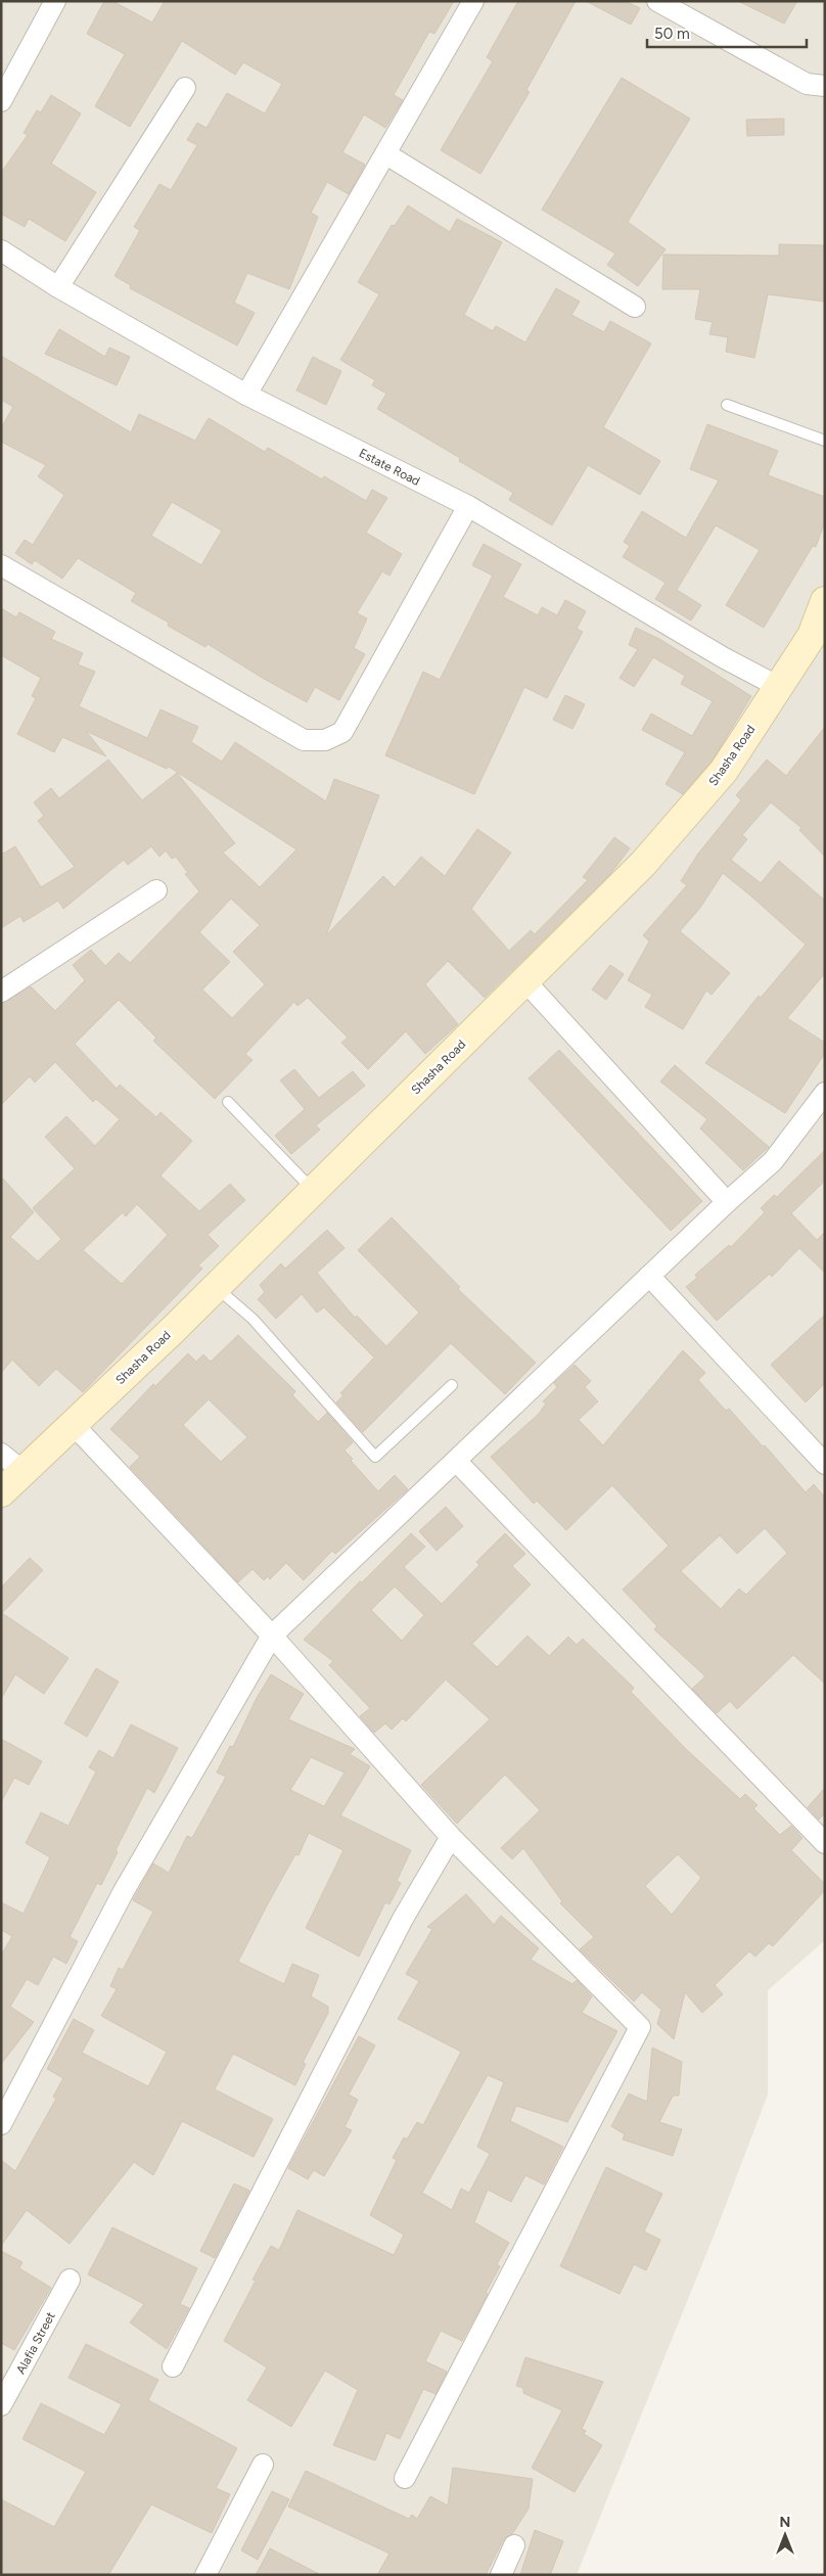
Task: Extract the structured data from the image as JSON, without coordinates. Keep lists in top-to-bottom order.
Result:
{
  "streets": {
    "street": ["Estate Road", "Shasha Road", "Alafia Street"]
  },
  "crossings": [
    ["Estate Road", "Shasha Road"]
  ],
  "scale_bar": "50 m",
  "north": "top"
}
